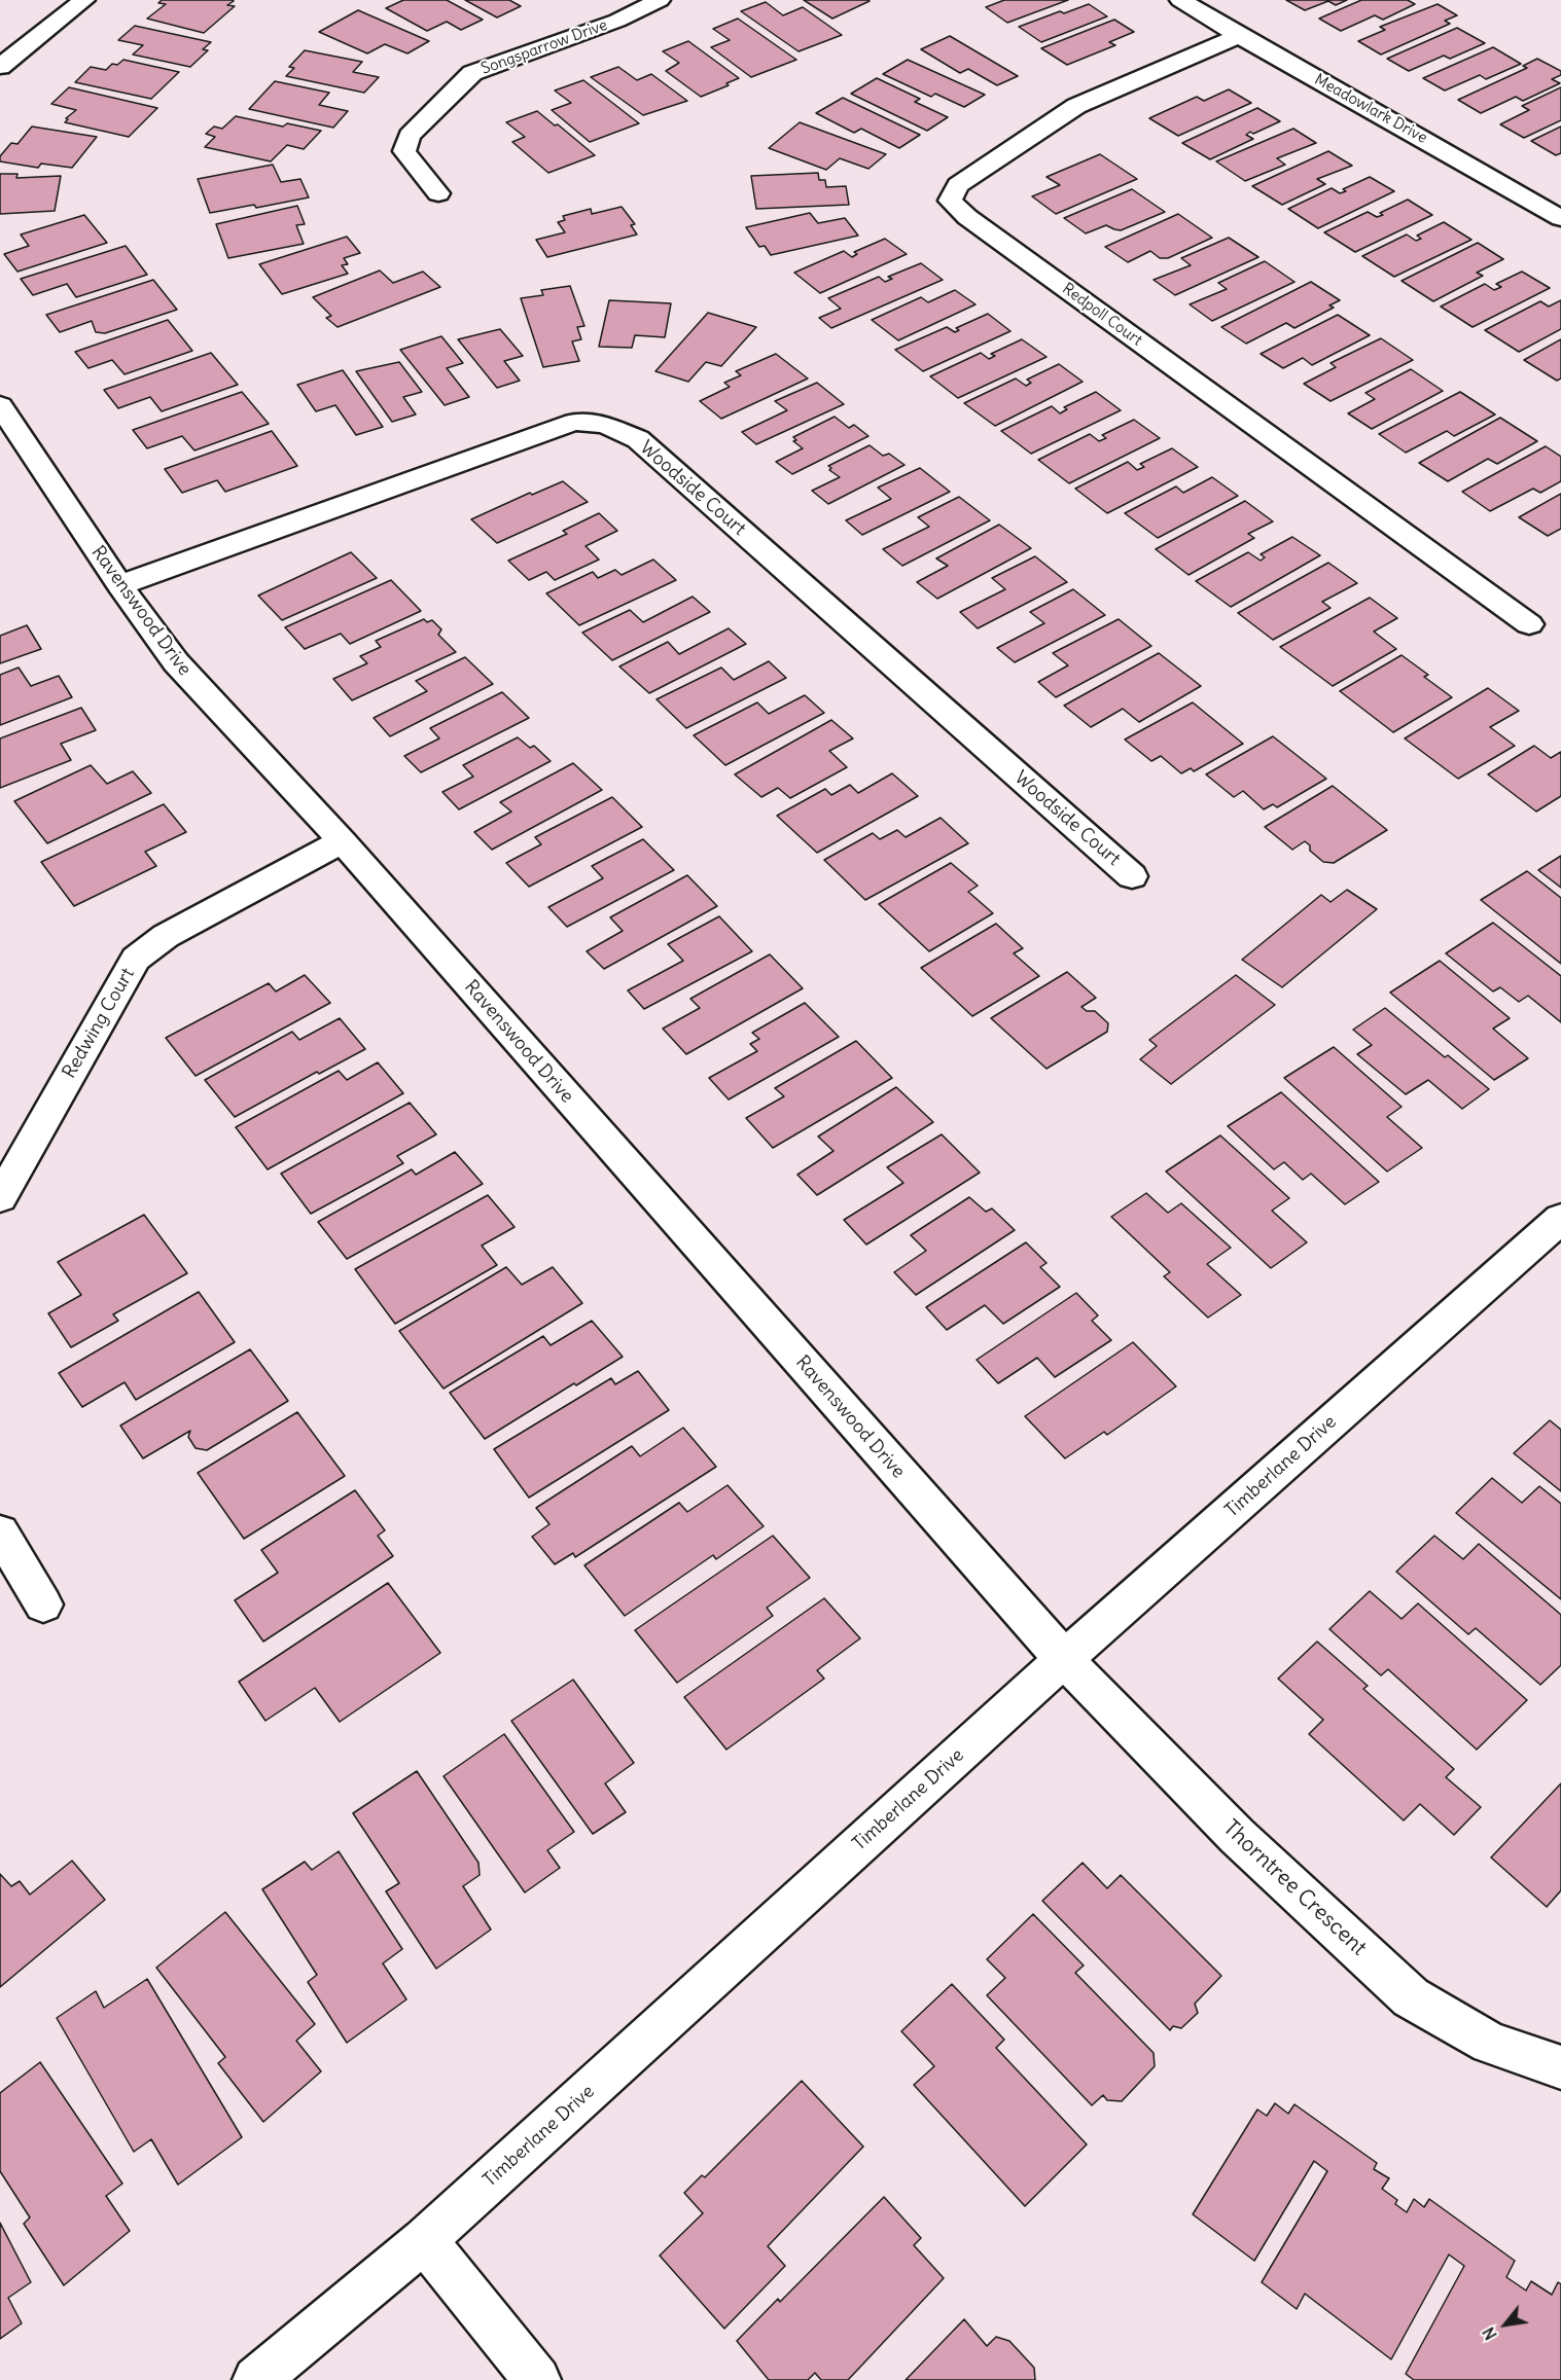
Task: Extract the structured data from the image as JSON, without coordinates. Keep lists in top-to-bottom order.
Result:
{
  "streets": {
    "street": [
      "Songsparrow Drive",
      "Meadowlark Drive",
      "Redpoll Court",
      "Woodside Court",
      "Ravenswood Drive",
      "Redwing Court",
      "Timberlane Drive",
      "Thorntree Crescent"
    ]
  },
  "crossings": [
    ["Meadowlark Drive", "Redpoll Court"],
    ["Woodside Court", "Ravenswood Drive"],
    ["Ravenswood Drive", "Redwing Court"],
    ["Ravenswood Drive", "Timberlane Drive"],
    ["Ravenswood Drive", "Thorntree Crescent"],
    ["Timberlane Drive", "Thorntree Crescent"]
  ],
  "north": "bottom left"
}
